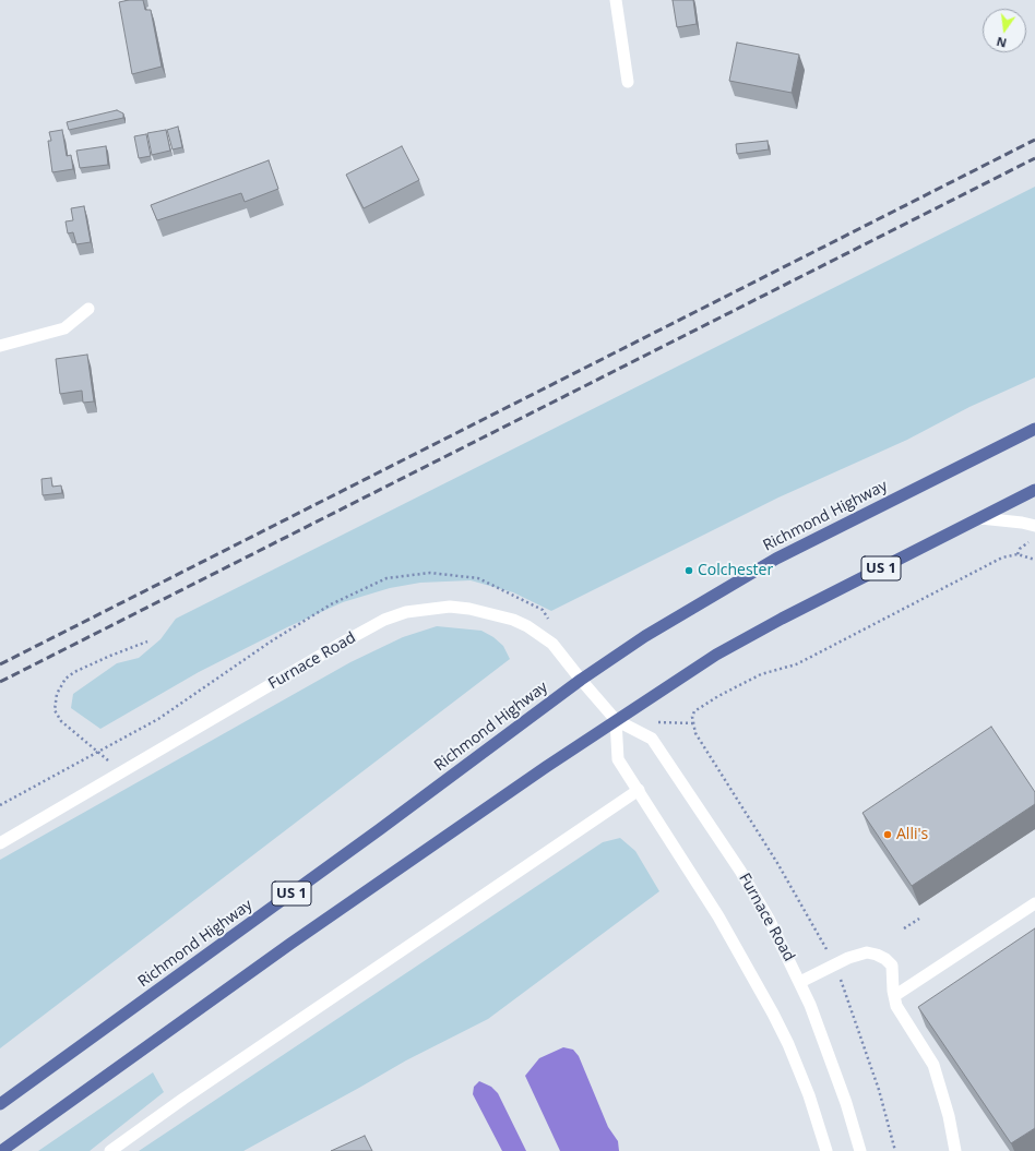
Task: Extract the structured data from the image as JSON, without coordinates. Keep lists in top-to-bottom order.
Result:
{
  "streets": {
    "main road": ["Richmond Highway", "US 1", "Furnace Road"]
  },
  "crossings": [
    ["Richmond Highway", "Furnace Road"],
    ["US 1", "Furnace Road"]
  ],
  "places": ["Colchester", "Alli's"],
  "north": "bottom"
}
